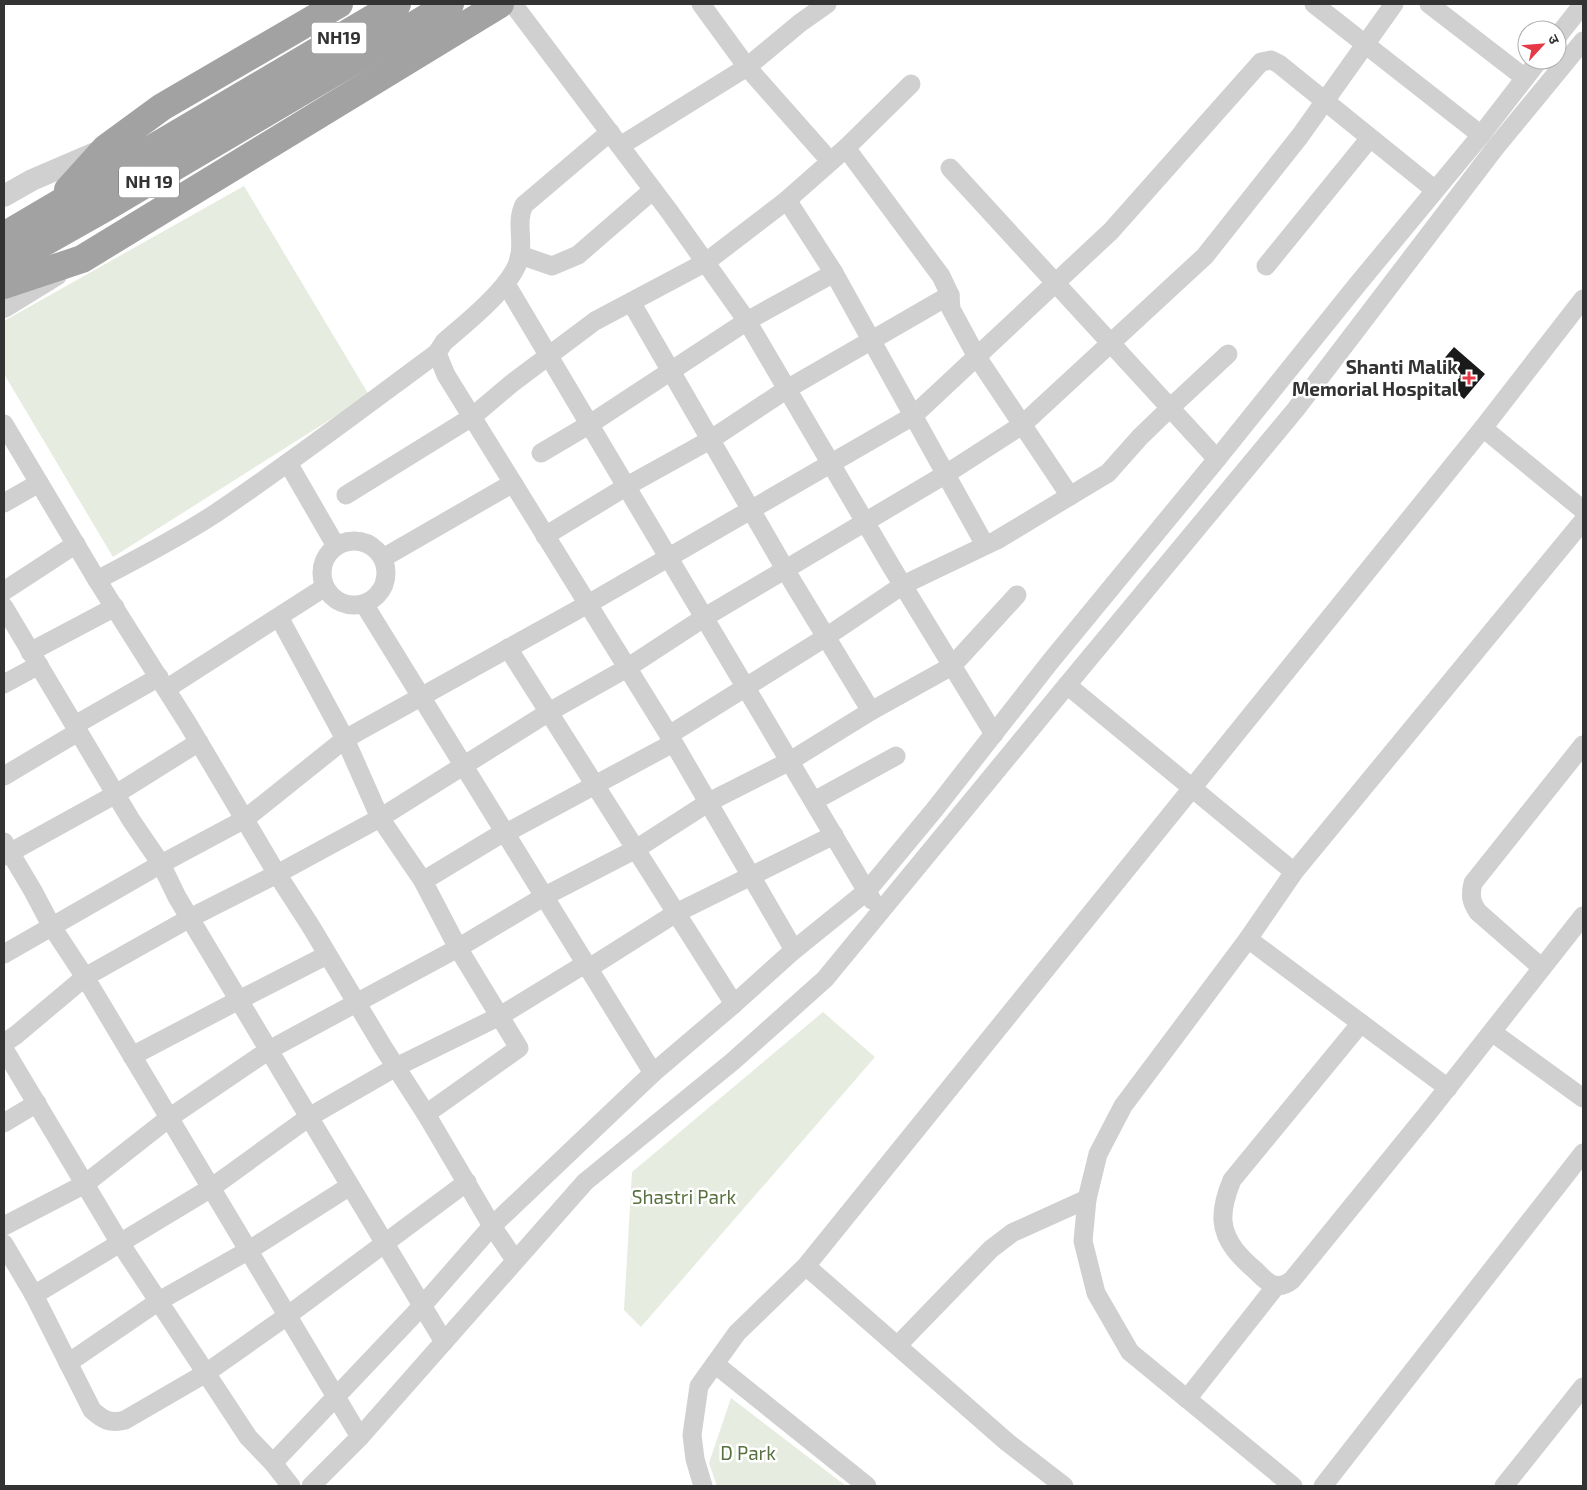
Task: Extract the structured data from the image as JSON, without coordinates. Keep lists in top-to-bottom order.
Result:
{
  "streets": {
    "highway": ["NH19", "NH 19"]
  },
  "crossings": [
    ["NH19", "NH 19"]
  ],
  "parks": ["Shastri Park", "D Park"],
  "places": {
    "health": ["Shanti Malik Memorial Hospital"]
  },
  "north": "top right"
}
